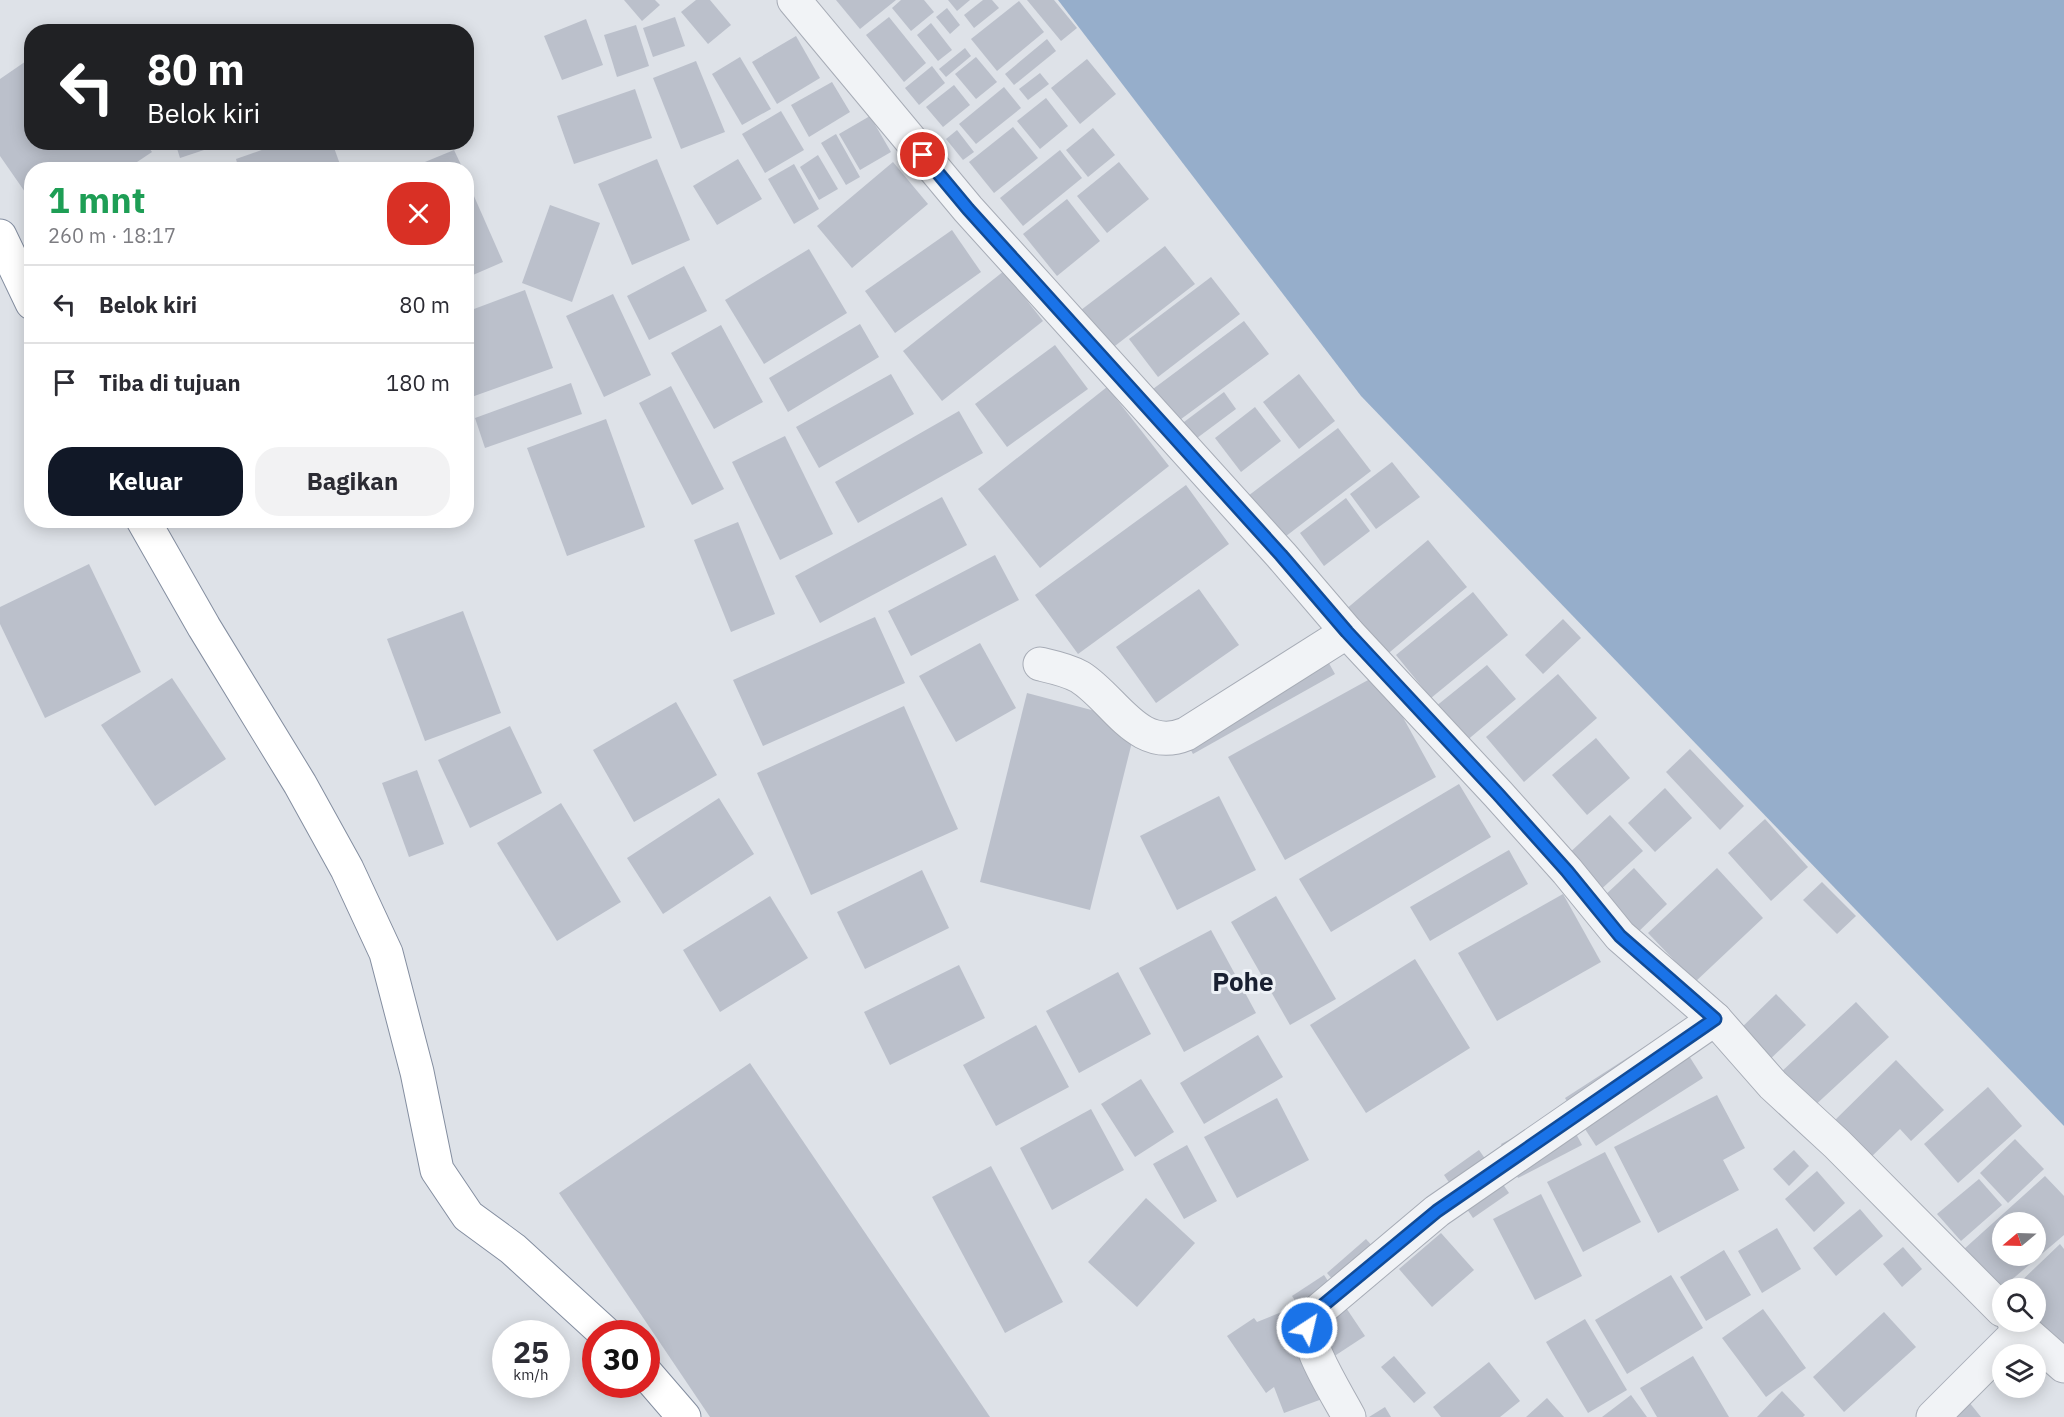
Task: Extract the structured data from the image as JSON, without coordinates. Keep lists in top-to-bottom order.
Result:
{
  "districts": ["Pohe"],
  "north": "left",
  "page": {
    "turn": ["80 m", "Belok kiri"],
    "heading": ["1 mnt", "260 m · 18:17"],
    "list": [
      {
        "name": "Belok kiri",
        "value": "80 m"
      },
      {
        "name": "Tiba di tujuan",
        "value": "180 m"
      }
    ],
    "buttons": ["Keluar", "Bagikan"],
    "speed": "25 km/h",
    "limit": "30"
  }
}
